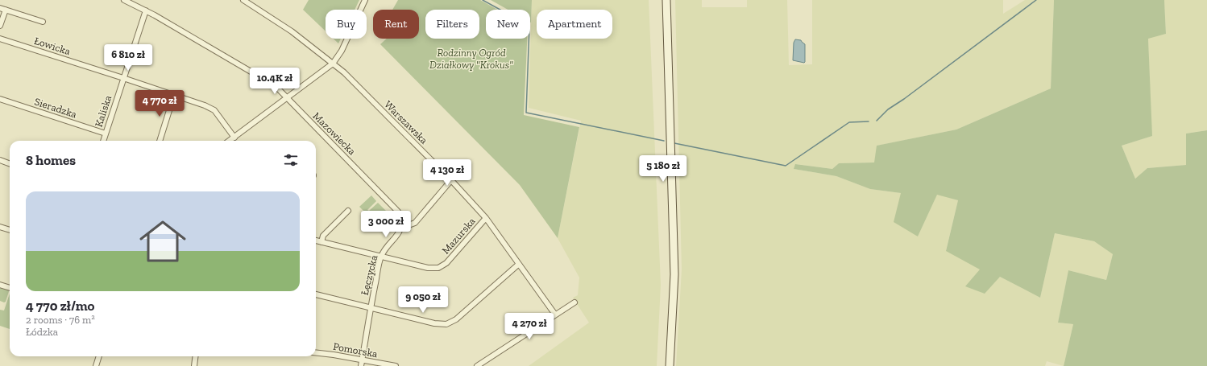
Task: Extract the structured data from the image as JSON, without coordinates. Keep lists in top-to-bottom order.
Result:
{
  "streets": {
    "street": [
      "Łowicka",
      "Sieradzka",
      "Kaliska",
      "Warszawska",
      "Mazowiecka",
      "Mazurska",
      "Łęczycka",
      "Pomorska"
    ]
  },
  "crossings": [
    ["Łowicka", "Kaliska"],
    ["Sieradzka", "Kaliska"],
    ["Kaliska", "Mazowiecka"],
    ["Warszawska", "Mazurska"],
    ["Mazowiecka", "Łęczycka"],
    ["Mazurska", "Łęczycka"],
    ["Łęczycka", "Pomorska"]
  ],
  "parks": ["Rodzinny Ogród Działkowy \"Krokus\""],
  "page": {
    "chip": [
      "Buy",
      "Rent",
      "Filters",
      "New",
      "Apartment"
    ],
    "price": [
      "6 810 zł",
      "10.4K zł",
      "4 770 zł",
      "5 180 zł",
      "4 130 zł",
      "3 000 zł",
      "9 050 zł",
      "4 270 zł"
    ],
    "heading": "8 homes",
    "list": [
      {
        "name": "4 770 zł/mo",
        "note": "2 rooms · 76 m² · Łódzka"
      }
    ]
  }
}
